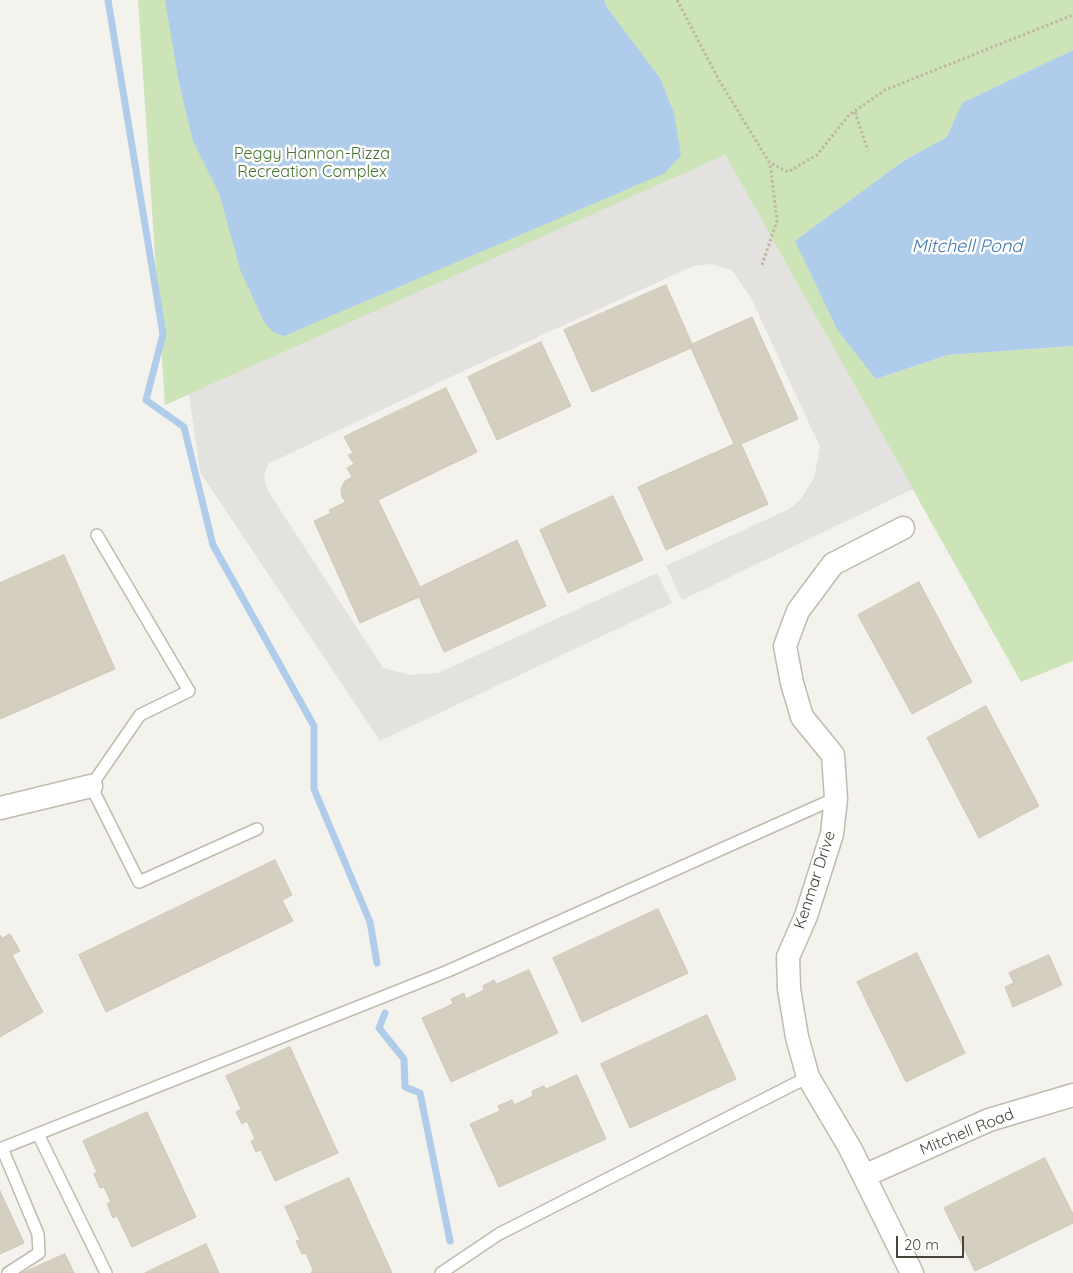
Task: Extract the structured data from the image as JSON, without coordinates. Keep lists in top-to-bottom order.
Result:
{
  "streets": {
    "street": ["Kenmar Drive", "Mitchell Road"]
  },
  "crossings": [
    ["Kenmar Drive", "Mitchell Road"]
  ],
  "water": ["Mitchell Pond"],
  "parks": ["Peggy Hannon-Rizza Recreation Complex"],
  "scale_bar": "20 m"
}
